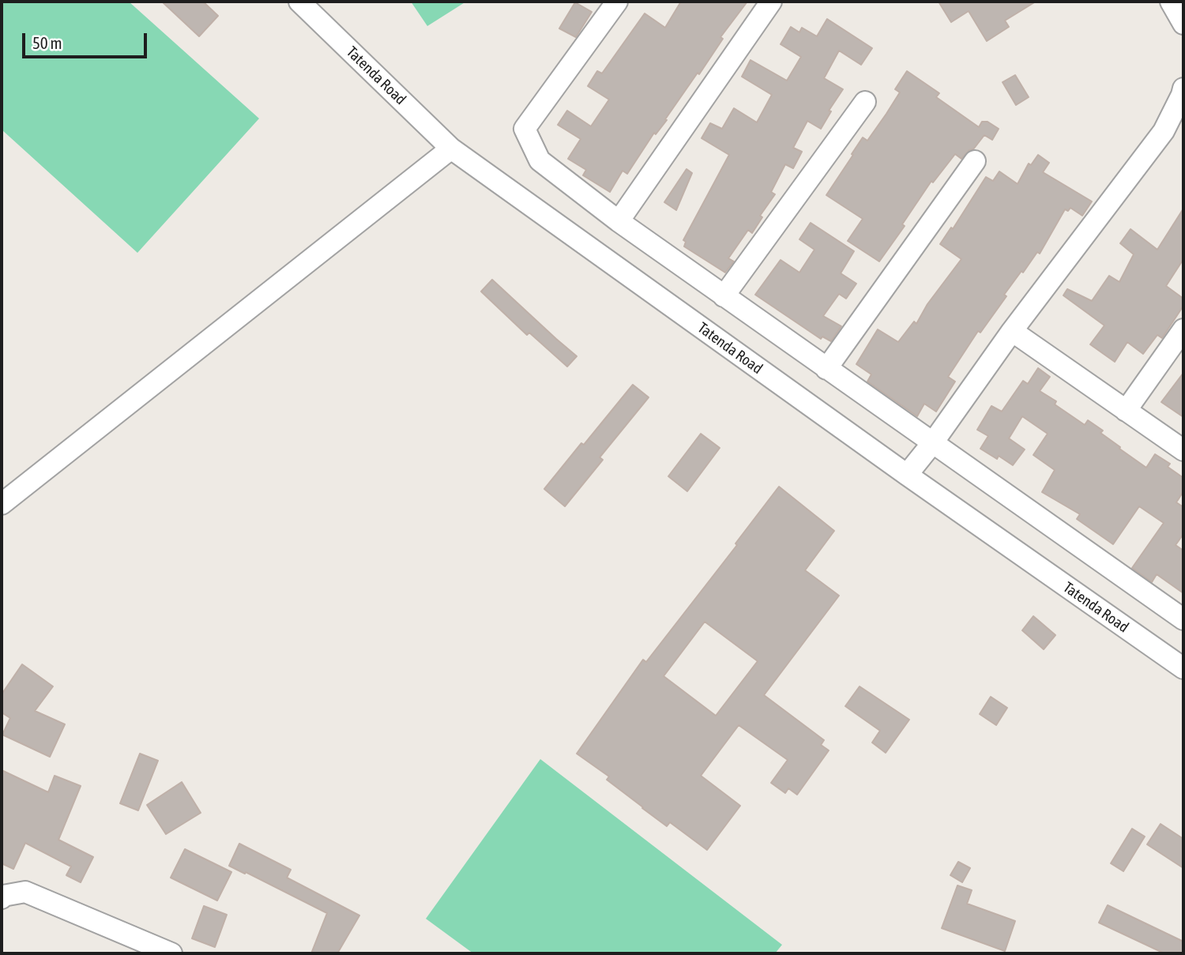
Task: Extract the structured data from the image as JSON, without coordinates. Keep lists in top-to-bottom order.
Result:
{
  "streets": {
    "street": ["Tatenda Road"]
  },
  "scale_bar": "50 m"
}
